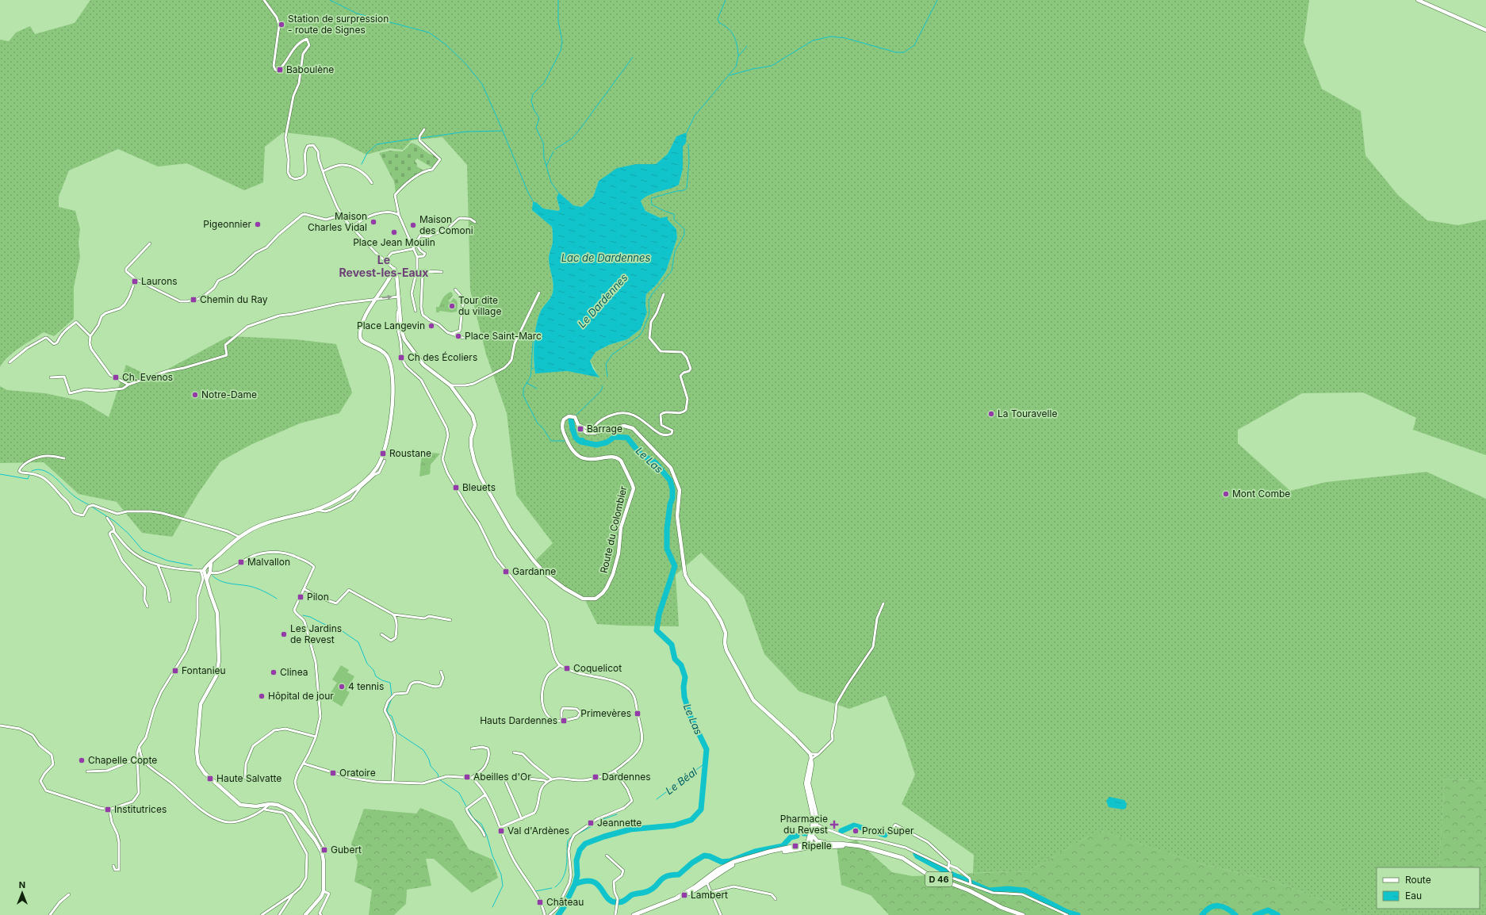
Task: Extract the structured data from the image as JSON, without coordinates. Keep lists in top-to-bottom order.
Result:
{
  "streets": {
    "main road": ["D 46"],
    "street": ["Route du Colombier"]
  },
  "districts": ["Le Revest-les-Eaux"],
  "water": [
    "Lac de Dardennes",
    "Le Dardennes",
    "Le Las",
    "Le Béal"
  ],
  "places": {
    "other": [
      "Station de surpression - route de Signes",
      "Maison Charles Vidal",
      "Pigeonnier",
      "Maison des Comoni",
      "Place Jean Moulin",
      "Tour dite du village",
      "Place Langevin",
      "Place Saint-Marc",
      "Notre-Dame",
      "La Touravelle",
      "Mont Combe",
      "Les Jardins de Revest",
      "Clinea",
      "4 tennis",
      "Hôpital de jour",
      "Chapelle Copte",
      "Proxi Super"
    ],
    "transit": [
      "Baboulène",
      "Laurons",
      "Chemin du Ray",
      "Ch des Écoliers",
      "Ch. Evenos",
      "Barrage",
      "Roustane",
      "Bleuets",
      "Malvallon",
      "Gardanne",
      "Pilon",
      "Coquelicot",
      "Fontanieu",
      "Primevères",
      "Hauts Dardennes",
      "Oratoire",
      "Abeilles d'Or",
      "Dardennes",
      "Haute Salvatte",
      "Institutrices",
      "Jeannette",
      "Val d'Ardènes",
      "Ripelle",
      "Gubert",
      "Lambert",
      "Château"
    ],
    "health": ["Pharmacie du Revest"]
  },
  "legend": ["Route", "Eau"],
  "north": "top"
}
